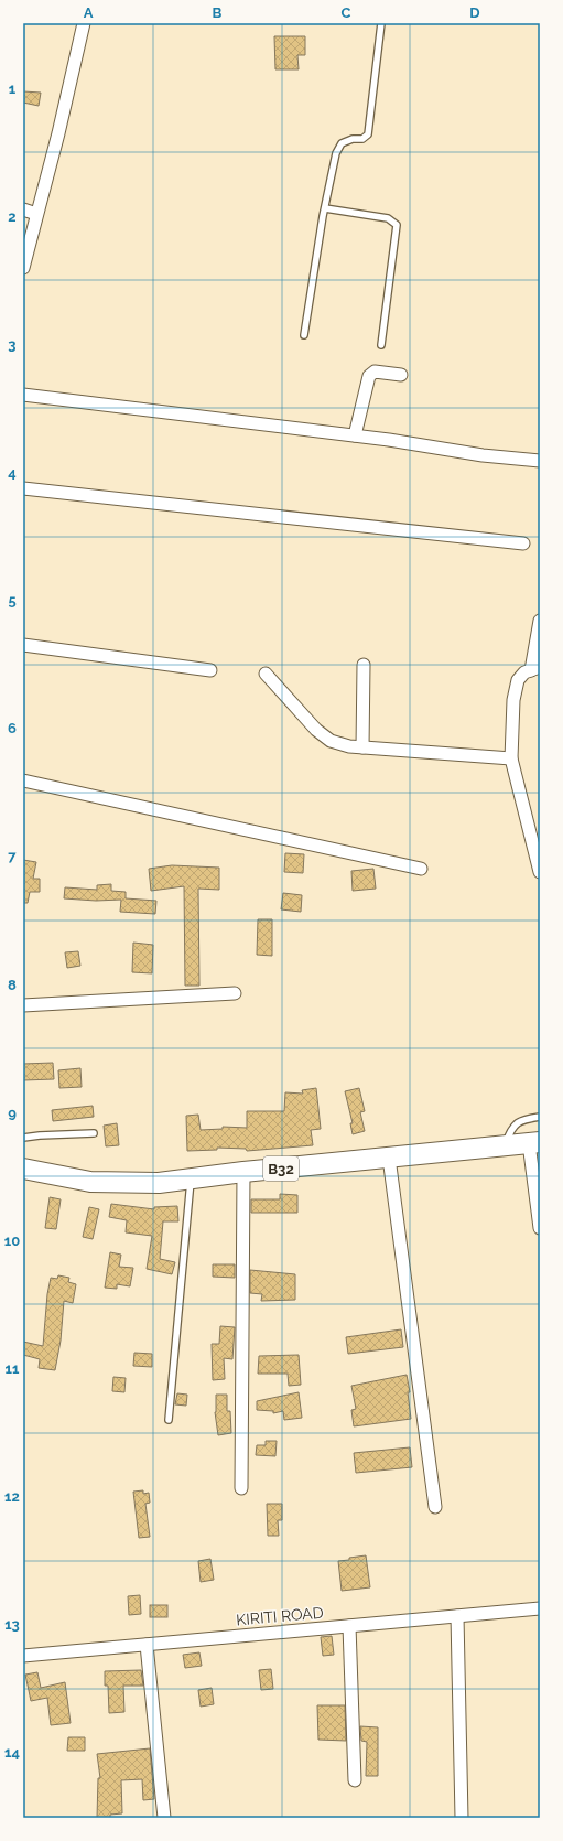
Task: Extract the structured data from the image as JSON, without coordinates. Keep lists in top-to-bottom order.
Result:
{
  "streets": {
    "highway": ["B32"],
    "street": ["KIRITI ROAD"]
  },
  "grid": {
    "columns": [
      "A",
      "B",
      "C",
      "D"
    ],
    "rows": [
      "1",
      "2",
      "3",
      "4",
      "5",
      "6",
      "7",
      "8",
      "9",
      "10",
      "11",
      "12",
      "13",
      "14"
    ]
  }
}
